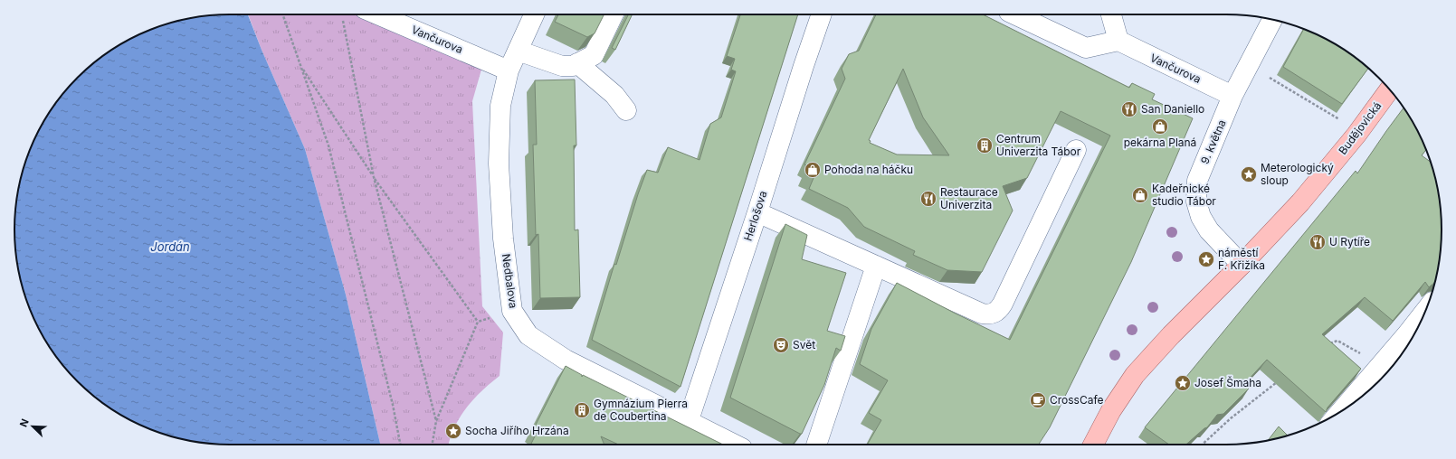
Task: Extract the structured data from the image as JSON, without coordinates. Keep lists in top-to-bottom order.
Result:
{
  "streets": {
    "main road": ["Budějovická"],
    "street": [
      "Vančurova",
      "9. května",
      "Herlošova",
      "Nedbalova"
    ]
  },
  "crossings": [
    ["Vančurova", "9. května"],
    ["Vančurova", "Nedbalova"],
    ["Budějovická", "9. května"],
    ["Herlošova", "Nedbalova"]
  ],
  "water": ["Jordán"],
  "places": {
    "restaurant": ["San Daniello", "Restaurace Univerzita", "U Rytíře"],
    "shop": ["pekárna Planá", "Pohoda na háčku", "Kadeřnické studio Tábor"],
    "building": ["Centrum Univerzita Tábor", "Gymnázium Pierra de Coubertina"],
    "place": [
      "Meterologický sloup",
      "náměstí F. Křižíka",
      "Josef Šmaha",
      "Socha Jiřího Hrzána"
    ],
    "theatre": ["Svět"],
    "cafe": ["CrossCafe"]
  },
  "north": "top left"
}
